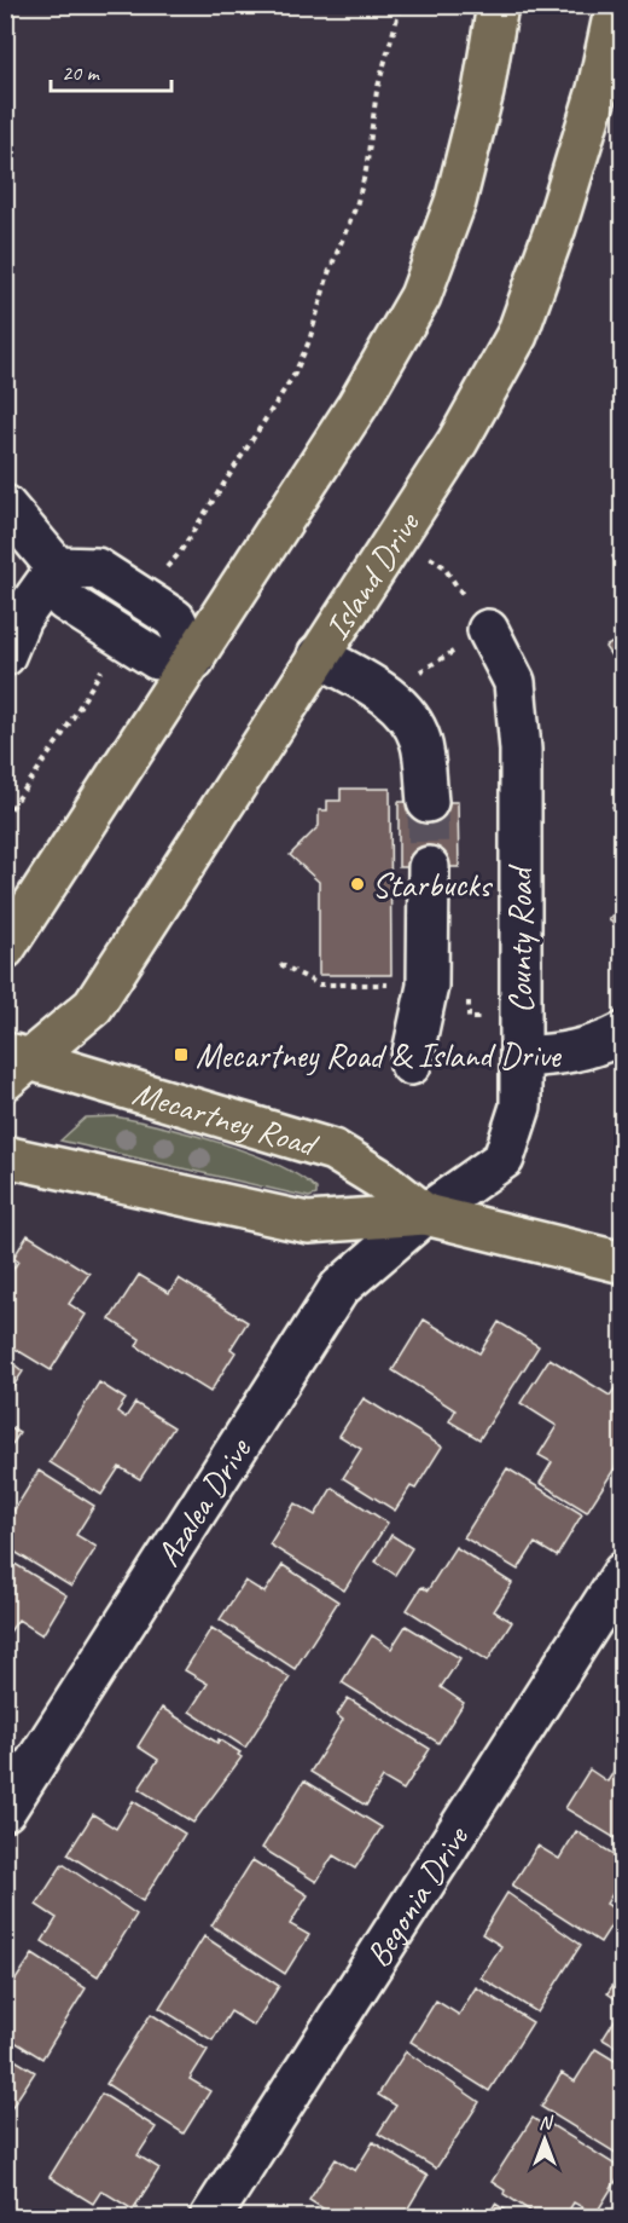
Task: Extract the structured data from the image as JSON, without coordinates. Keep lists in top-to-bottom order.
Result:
{
  "streets": {
    "main road": ["Island Drive", "Mecartney Road"],
    "street": ["County Road", "Azalea Drive", "Begonia Drive"]
  },
  "crossings": [
    ["Island Drive", "Mecartney Road"],
    ["County Road", "Mecartney Road"],
    ["County Road", "Azalea Drive"],
    ["Mecartney Road", "Azalea Drive"]
  ],
  "places": {
    "other": ["Starbucks"],
    "transit": ["Mecartney Road & Island Drive"]
  },
  "scale_bar": "20 m",
  "north": "top"
}
